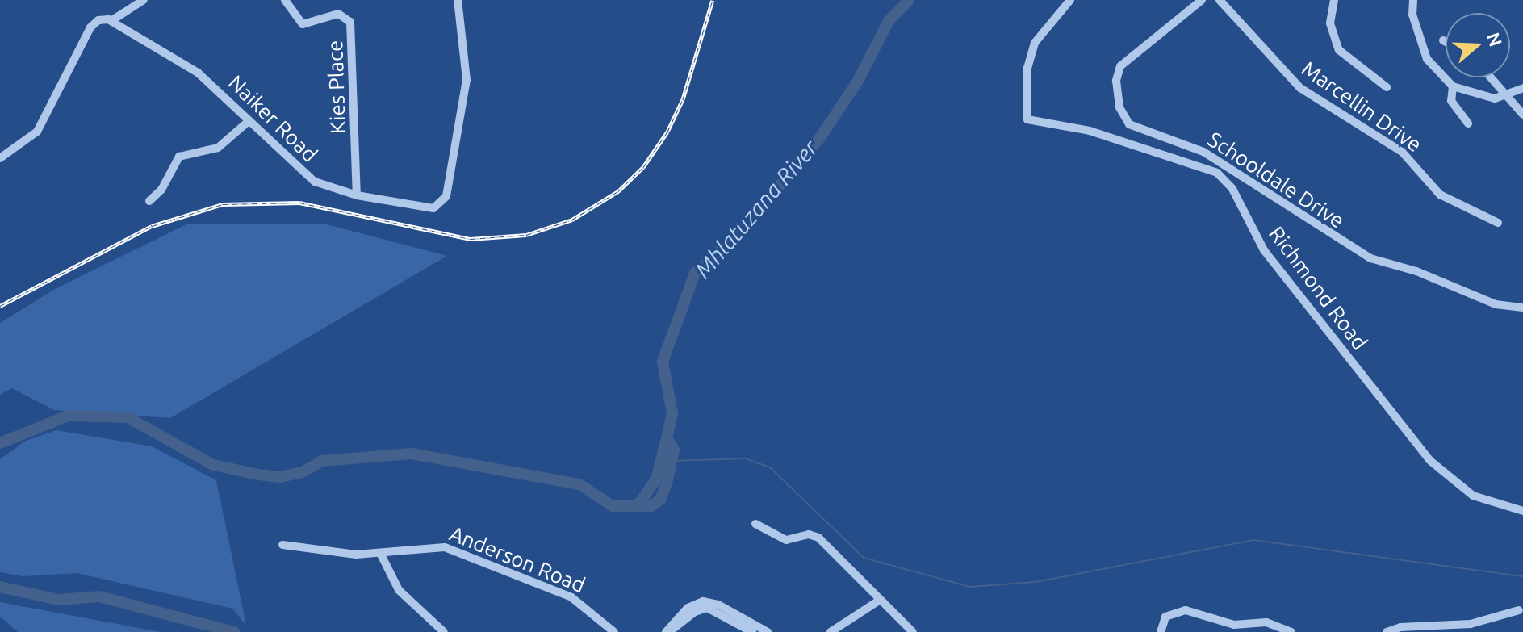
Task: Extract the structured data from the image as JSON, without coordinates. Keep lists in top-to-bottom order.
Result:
{
  "streets": {
    "street": [
      "Kies Place",
      "Marcellin Drive",
      "Naiker Road",
      "Schooldale Drive",
      "Richmond Road",
      "Anderson Road"
    ]
  },
  "crossings": [
    ["Kies Place", "Naiker Road"]
  ],
  "water": ["Mhlatuzana River"],
  "north": "right"
}
